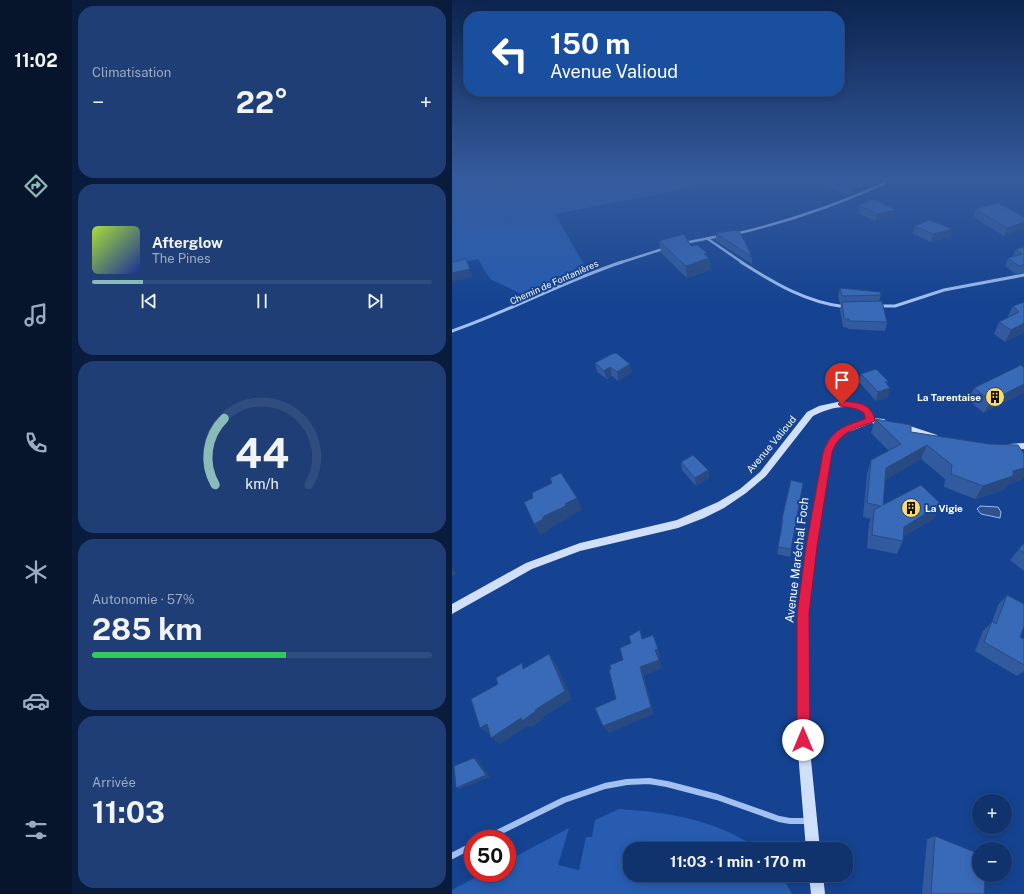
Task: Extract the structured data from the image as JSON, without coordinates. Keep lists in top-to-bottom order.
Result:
{
  "streets": {
    "main road": ["Avenue Valioud", "Avenue Maréchal Foch"],
    "street": ["Chemin de Fontanières"]
  },
  "crossings": [
    ["Avenue Valioud", "Avenue Maréchal Foch"]
  ],
  "places": {
    "building": ["La Tarentaise", "La Vigie"]
  },
  "page": {
    "tabs": "11:02",
    "tile": [
      "Climatisation",
      ["Autonomie · 57%", "285 km"],
      ["Arrivée", "11:03"]
    ],
    "turn": ["150 m", "Avenue Valioud"],
    "heat": ["−", "22°", "+"],
    "song": ["Afterglow", "The Pines"],
    "map_buttons": ["+", "−"],
    "limit": "50",
    "trip": "11:03 · 1 min · 170 m",
    "gauge": ["44", "km/h"]
  }
}
